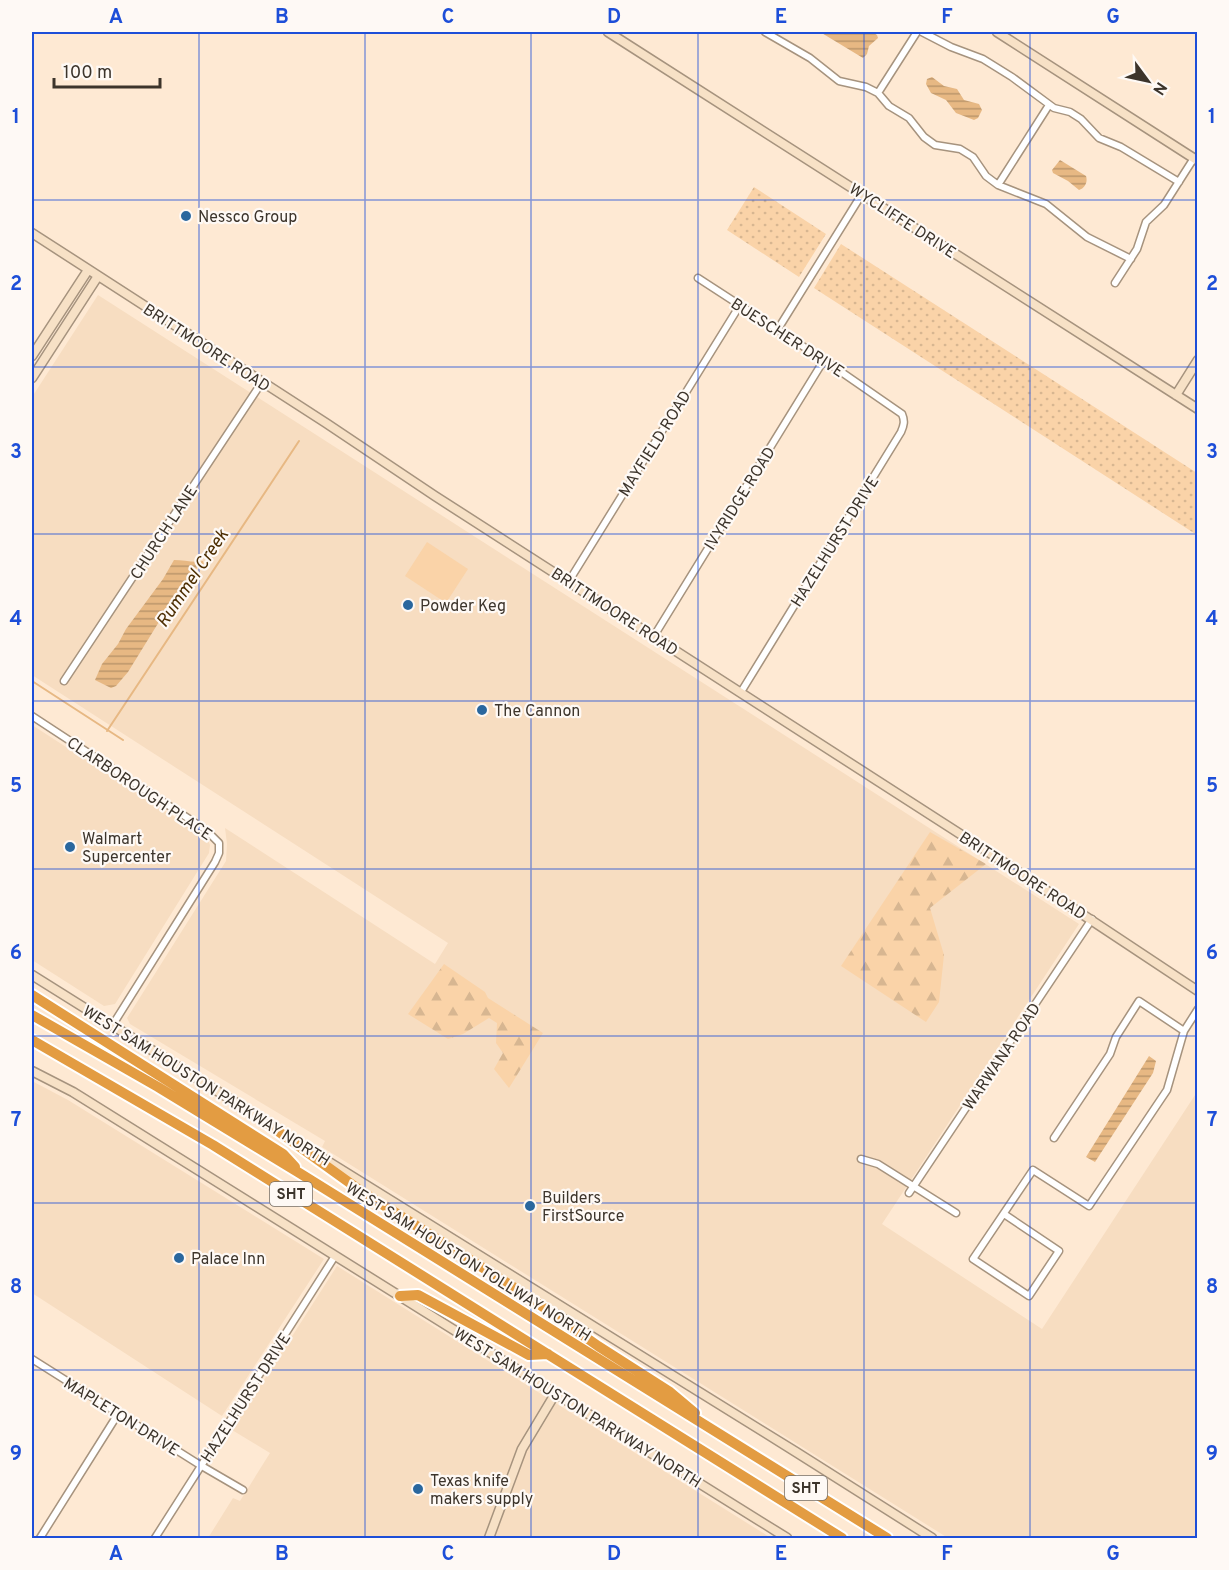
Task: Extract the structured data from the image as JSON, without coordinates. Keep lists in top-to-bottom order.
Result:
{
  "streets": {
    "highway": ["SHT", "WEST SAM HOUSTON TOLLWAY NORTH"],
    "main road": ["WYCLIFFE DRIVE", "BRITTMOORE ROAD", "WEST SAM HOUSTON PARKWAY NORTH"],
    "street": [
      "BUESCHER DRIVE",
      "MAYFIELD ROAD",
      "IVYRIDGE ROAD",
      "CHURCH LANE",
      "HAZELHURST DRIVE",
      "CLARBOROUGH PLACE",
      "WARWANA ROAD",
      "MAPLETON DRIVE"
    ]
  },
  "crossings": [
    ["BUESCHER DRIVE", "MAYFIELD ROAD"],
    ["BUESCHER DRIVE", "IVYRIDGE ROAD"],
    ["BUESCHER DRIVE", "HAZELHURST DRIVE"],
    ["BRITTMOORE ROAD", "MAYFIELD ROAD"],
    ["BRITTMOORE ROAD", "IVYRIDGE ROAD"],
    ["BRITTMOORE ROAD", "CHURCH LANE"],
    ["BRITTMOORE ROAD", "HAZELHURST DRIVE"],
    ["BRITTMOORE ROAD", "WARWANA ROAD"],
    ["HAZELHURST DRIVE", "WEST SAM HOUSTON PARKWAY NORTH"],
    ["HAZELHURST DRIVE", "MAPLETON DRIVE"],
    ["CLARBOROUGH PLACE", "WEST SAM HOUSTON PARKWAY NORTH"]
  ],
  "water": ["Rummel Creek"],
  "places": [
    "Nessco Group",
    "Powder Keg",
    "The Cannon",
    "Walmart Supercenter",
    "Builders FirstSource",
    "Palace Inn",
    "Texas knife makers supply"
  ],
  "scale_bar": "100 m",
  "north": "bottom right",
  "grid": {
    "columns": [
      "A",
      "B",
      "C",
      "D",
      "E",
      "F",
      "G"
    ],
    "rows": [
      "1",
      "2",
      "3",
      "4",
      "5",
      "6",
      "7",
      "8",
      "9"
    ]
  }
}
